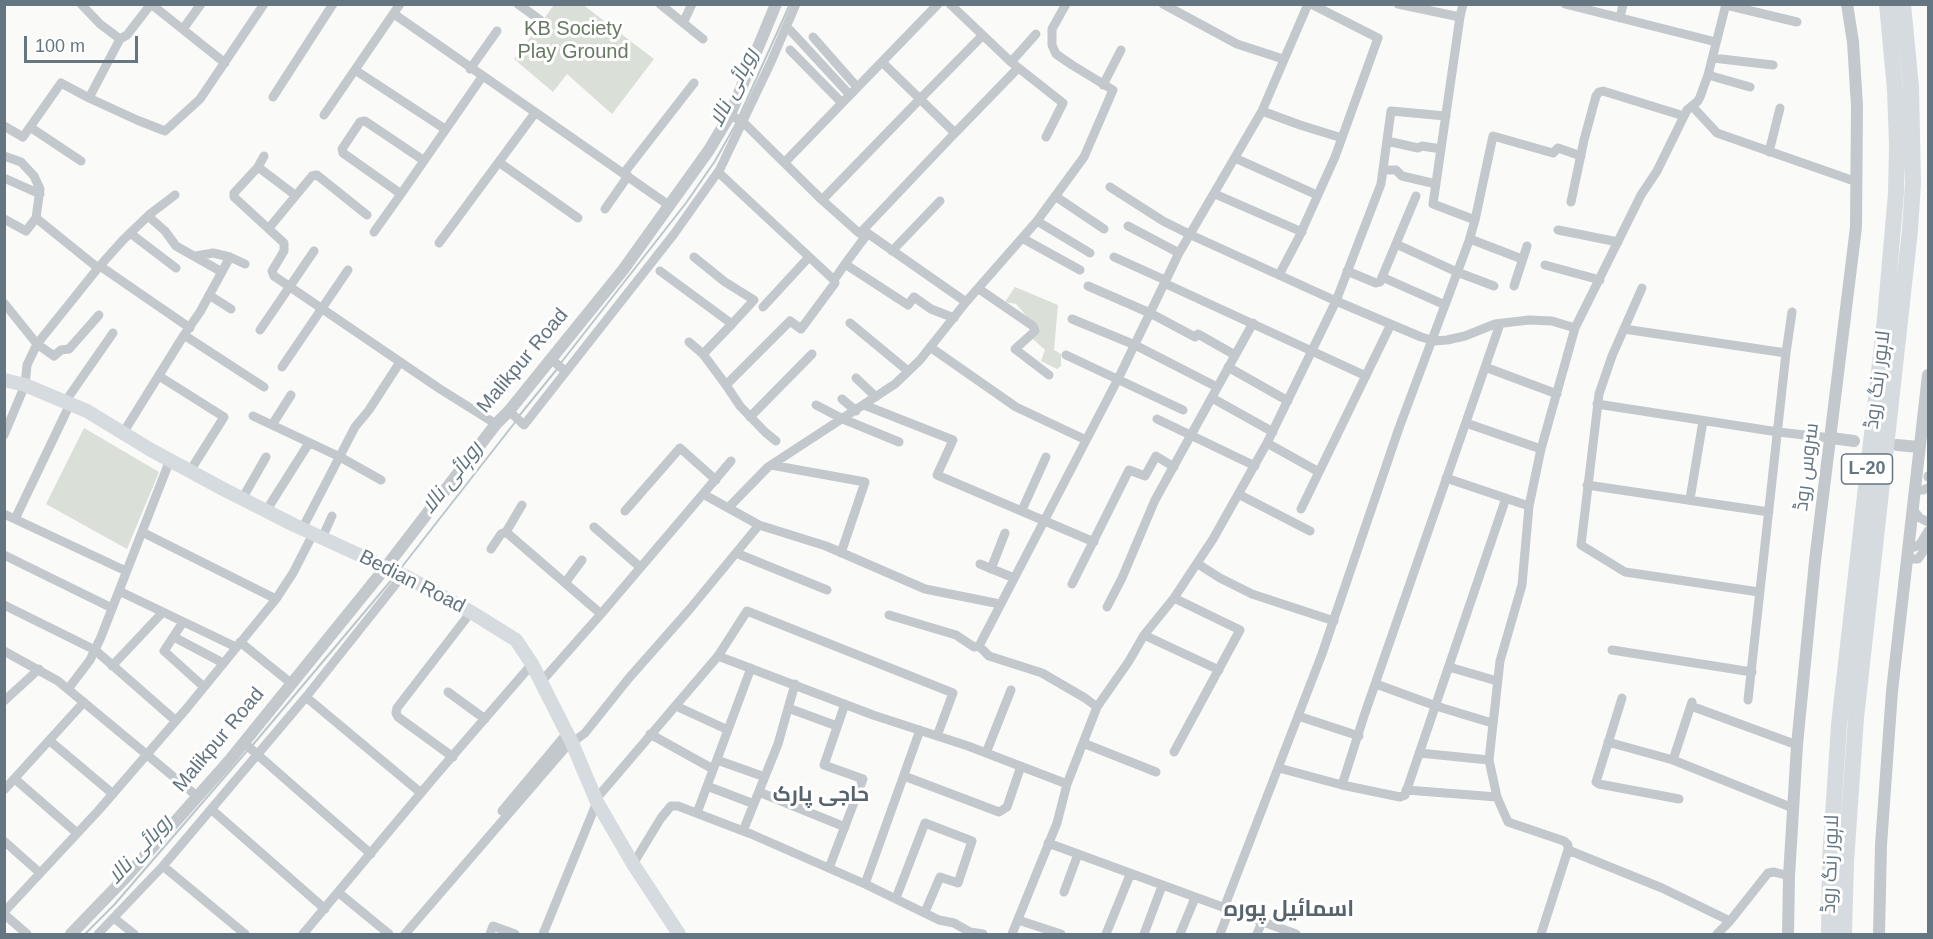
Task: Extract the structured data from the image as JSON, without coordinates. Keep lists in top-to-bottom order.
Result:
{
  "streets": {
    "highway": ["لاہور رنگ روڈ", "L-20"],
    "main road": ["Bedian Road"],
    "street": ["Malikpur Road", "سروس روڈ"]
  },
  "crossings": [
    ["Malikpur Road", "Bedian Road"]
  ],
  "districts": ["حاجی پارک", "اسمائیل پورہ"],
  "water": ["روہائی نالا"],
  "parks": ["KB Society Play Ground"],
  "scale_bar": "100 m"
}
